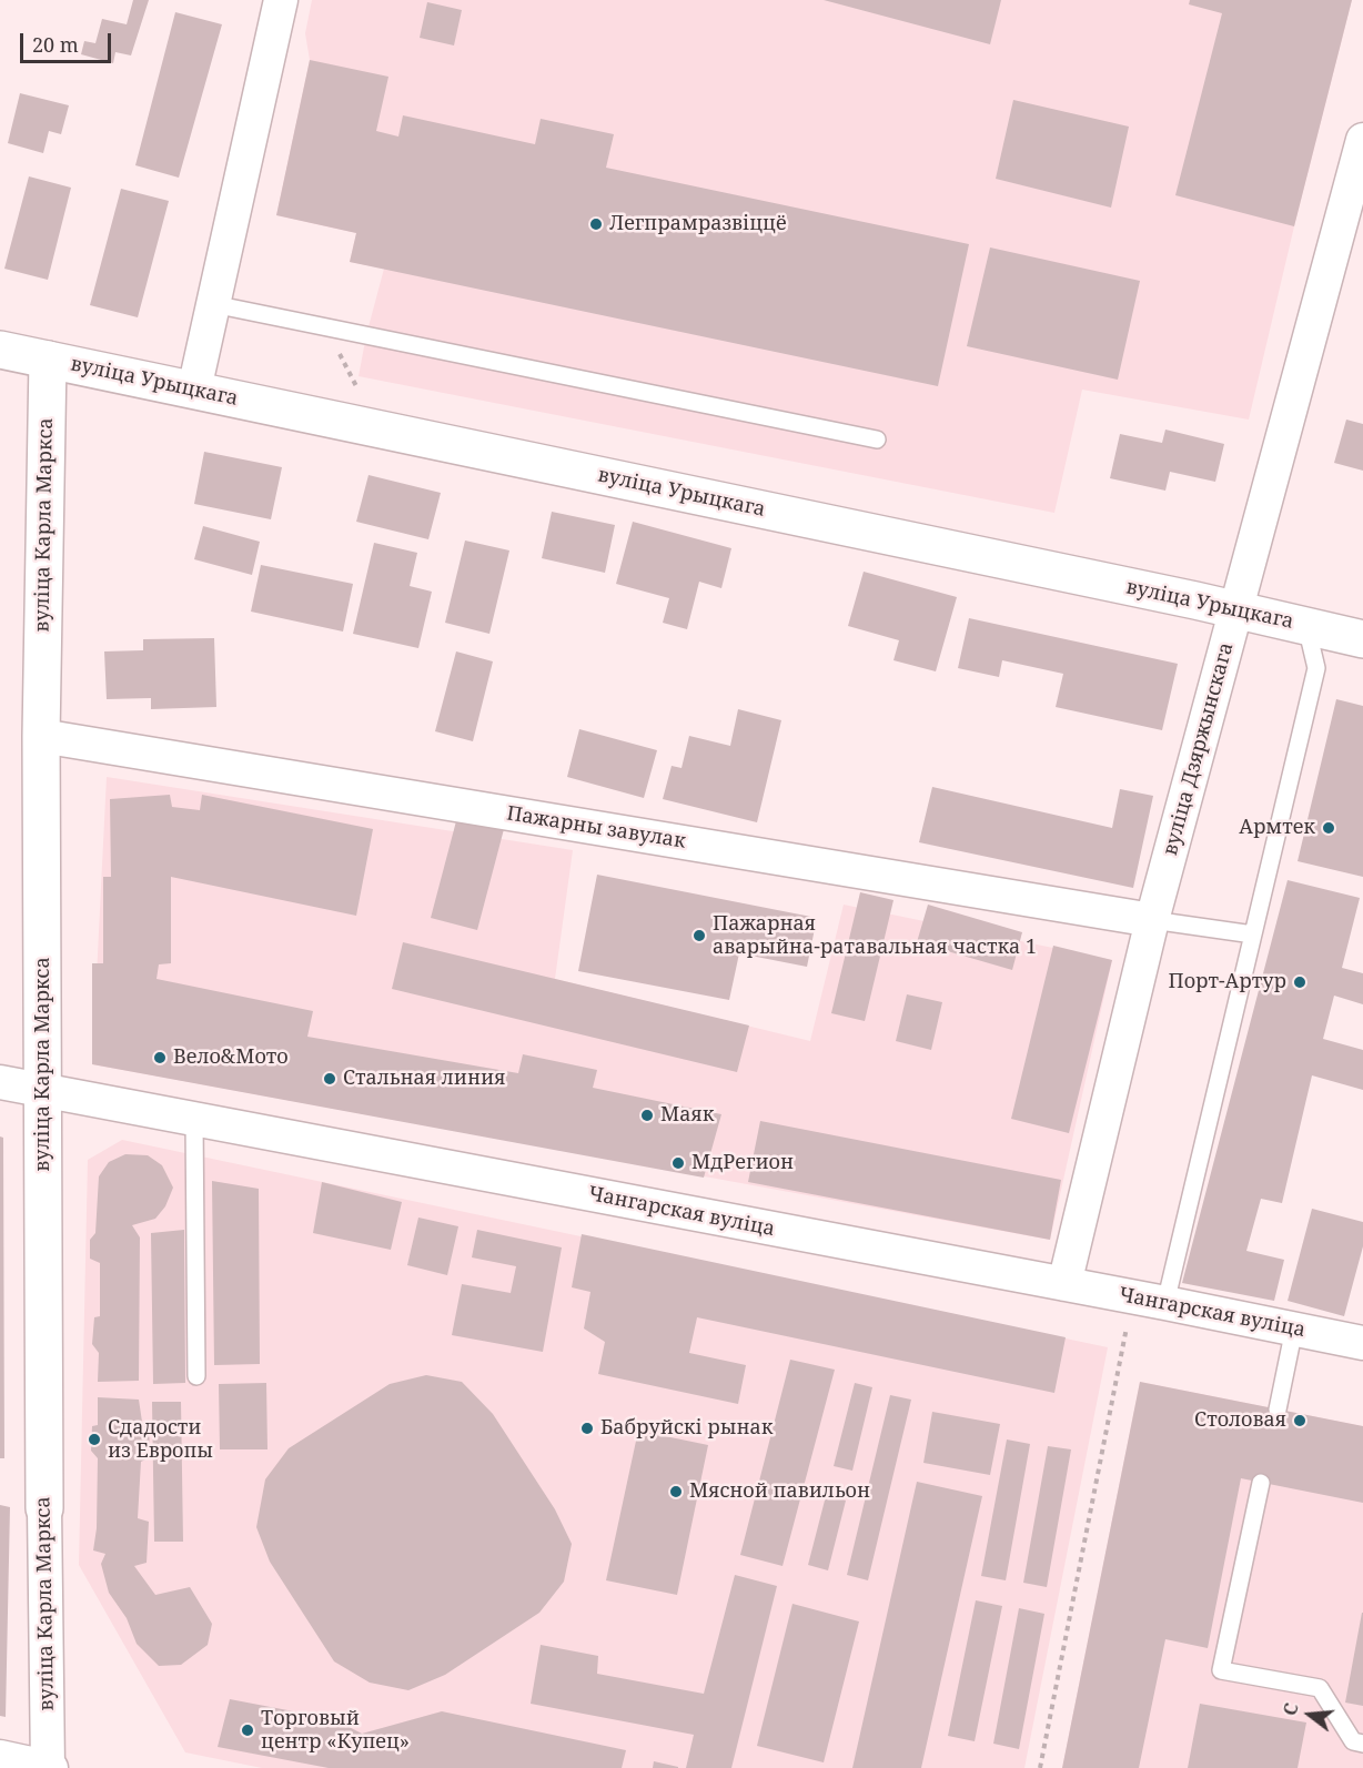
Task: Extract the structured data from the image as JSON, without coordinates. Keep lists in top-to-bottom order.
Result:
{
  "streets": {
    "main road": ["вуліца Урыцкага", "вуліца Карла Маркса"],
    "street": ["вуліца Дзяржынскага", "Пажарны завулак", "Чангарская вуліца"]
  },
  "crossings": [
    ["вуліца Урыцкага", "вуліца Карла Маркса"],
    ["вуліца Урыцкага", "вуліца Дзяржынскага"],
    ["вуліца Карла Маркса", "Пажарны завулак"],
    ["вуліца Карла Маркса", "Чангарская вуліца"],
    ["вуліца Дзяржынскага", "Пажарны завулак"],
    ["вуліца Дзяржынскага", "Чангарская вуліца"]
  ],
  "places": [
    "Легпрамразвіццё",
    "Армтек",
    "Пажарная аварыйна-ратавальная частка 1",
    "Порт-Артур",
    "Вело&Мото",
    "Стальная линия",
    "Маяк",
    "МдРегион",
    "Столовая",
    "Бабруйскі рынак",
    "Сдадости из Европы",
    "Мясной павильон",
    "Торговый центр «Купец»"
  ],
  "scale_bar": "20 m",
  "north": "left"
}
